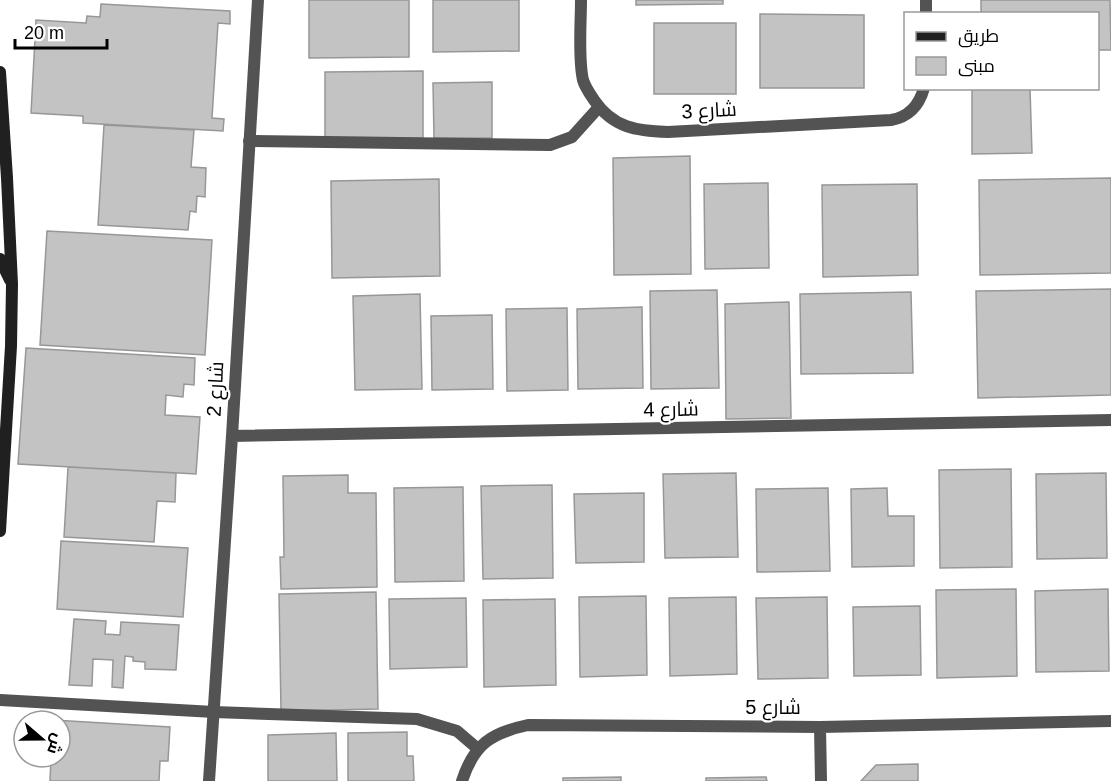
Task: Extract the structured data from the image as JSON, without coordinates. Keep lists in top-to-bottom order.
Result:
{
  "streets": {
    "street": [
      "شارع 3",
      "شارع 2",
      "شارع 4",
      "شارع 5"
    ]
  },
  "crossings": [
    ["شارع 2", "شارع 4"]
  ],
  "legend": ["طريق", "مبنى"],
  "scale_bar": "20 m",
  "north": "right"
}
